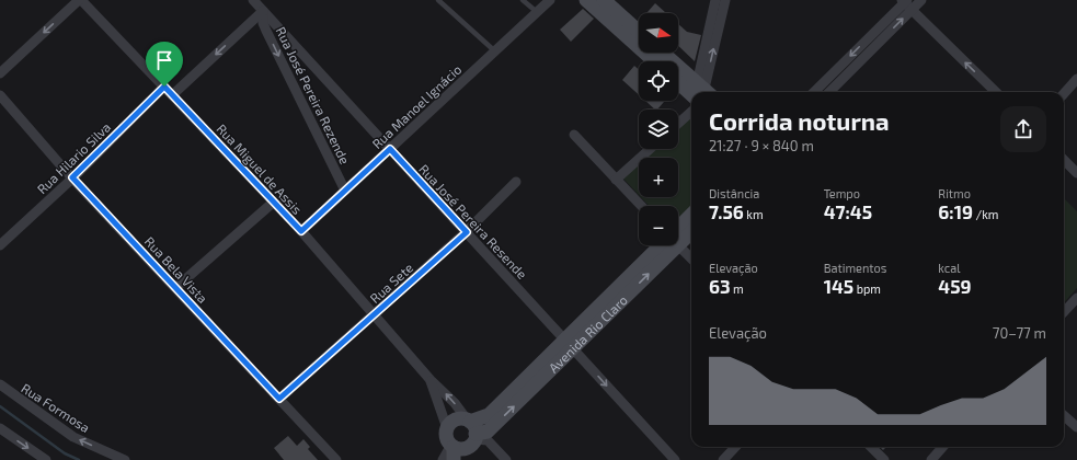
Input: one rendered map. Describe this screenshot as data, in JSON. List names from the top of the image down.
{
  "streets": {
    "main road": ["Avenida Rio Claro"],
    "street": [
      "Rua José Pereira Rezende",
      "Rua Manoel Ignácio",
      "Rua Hilario Silva",
      "Rua Miguel de Assis",
      "Rua José Pereira Resende",
      "Rua Bela Vista",
      "Rua Sete",
      "Rua Formosa"
    ]
  },
  "crossings": [
    ["Rua José Pereira Rezende", "Rua Manoel Ignácio"],
    ["Rua José Pereira Rezende", "Rua José Pereira Resende"],
    ["Rua Manoel Ignácio", "Rua Miguel de Assis"],
    ["Rua Manoel Ignácio", "Rua José Pereira Resende"],
    ["Rua Hilario Silva", "Rua Miguel de Assis"],
    ["Rua Hilario Silva", "Rua Bela Vista"],
    ["Rua Miguel de Assis", "Rua Sete"],
    ["Rua Miguel de Assis", "Avenida Rio Claro"],
    ["Rua José Pereira Resende", "Rua Sete"],
    ["Rua José Pereira Resende", "Avenida Rio Claro"],
    ["Rua Bela Vista", "Rua Sete"]
  ],
  "one_way": ["Rua José Pereira Rezende"],
  "north": "right",
  "page": {
    "map_buttons": ["+", "−"],
    "heading": ["Corrida noturna", "21:27 · 9 × 840 m"],
    "stats": [
      ["Distância", "7.56 km"],
      ["Tempo", "47:45"],
      ["Ritmo", "6:19 /km"],
      ["Elevação", "63 m"],
      ["Batimentos", "145 bpm"],
      ["kcal", "459"]
    ],
    "chart": ["Elevação", "70–77 m"]
  }
}
